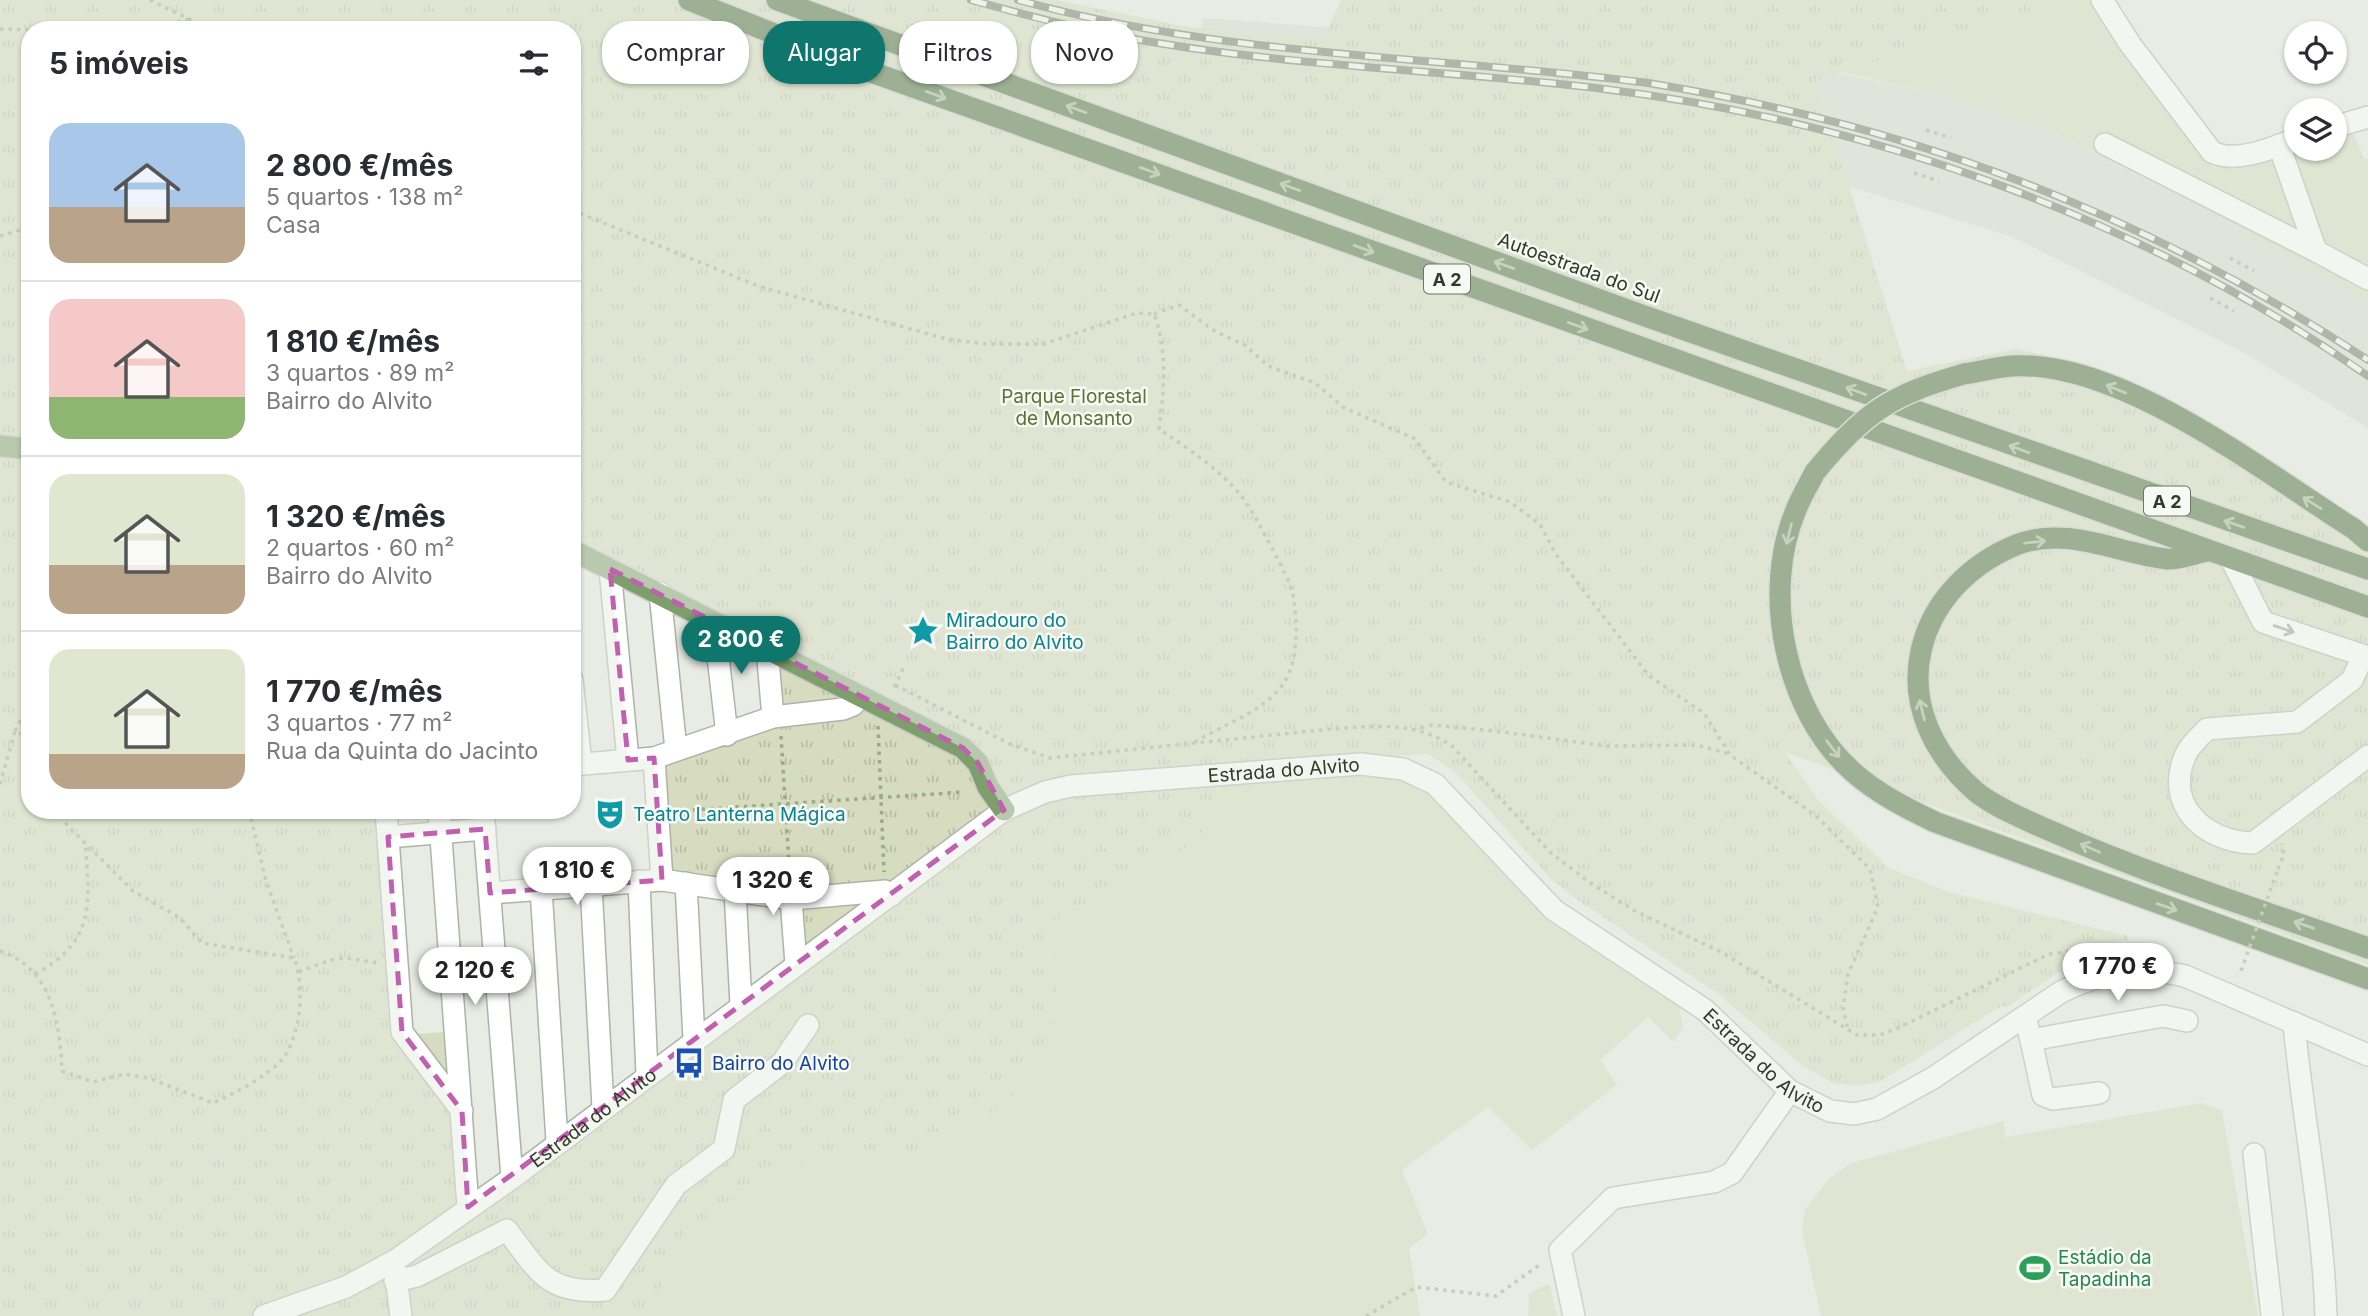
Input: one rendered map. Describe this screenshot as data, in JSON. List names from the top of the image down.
{
  "streets": {
    "highway": ["Autoestrada do Sul", "A 2"],
    "street": ["Estrada do Alvito"]
  },
  "parks": ["Parque Florestal de Monsanto"],
  "places": {
    "place": ["Miradouro do Bairro do Alvito"],
    "theatre": ["Teatro Lanterna Mágica"],
    "bus stop": ["Bairro do Alvito"],
    "sports": ["Estádio da Tapadinha"]
  },
  "page": {
    "chip": [
      "Comprar",
      "Alugar",
      "Filtros",
      "Novo"
    ],
    "heading": "5 imóveis",
    "list": [
      {
        "name": "2 800 €/mês",
        "note": "5 quartos · 138 m² · Casa"
      },
      {
        "name": "1 810 €/mês",
        "note": "3 quartos · 89 m² · Bairro do Alvito"
      },
      {
        "name": "1 320 €/mês",
        "note": "2 quartos · 60 m² · Bairro do Alvito"
      },
      {
        "name": "1 770 €/mês",
        "note": "3 quartos · 77 m² · Rua da Quinta do Jacinto"
      }
    ],
    "price": [
      "2 800 €",
      "1 810 €",
      "1 320 €",
      "1 770 €",
      "2 120 €"
    ]
  }
}
